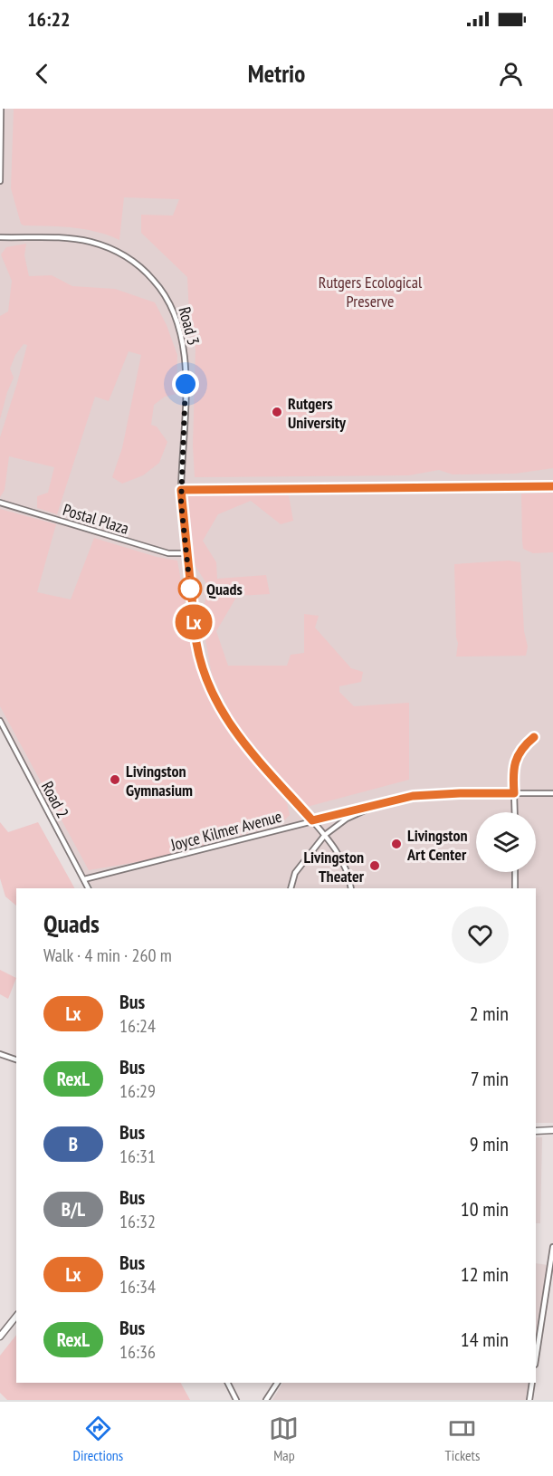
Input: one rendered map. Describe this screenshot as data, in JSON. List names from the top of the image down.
{
  "streets": {
    "street": [
      "Road 3",
      "Postal Plaza",
      "Road 2",
      "Joyce Kilmer Avenue"
    ]
  },
  "crossings": [
    ["Road 3", "Postal Plaza"],
    ["Road 3", "Joyce Kilmer Avenue"],
    ["Road 2", "Joyce Kilmer Avenue"]
  ],
  "parks": ["Rutgers Ecological Preserve"],
  "places": [
    "Rutgers University",
    "Quads",
    "Livingston Gymnasium",
    "Livingston Art Center",
    "Livingston Theater"
  ],
  "lines": ["bus line Lx"],
  "page": {
    "status": "16:22",
    "header": "Metrio",
    "on_map": "Lx",
    "heading": ["Quads", "Walk · 4 min · 260 m"],
    "list": [
      {
        "mark": "Lx",
        "name": "Bus",
        "note": "16:24",
        "value": "2 min"
      },
      {
        "mark": "RexL",
        "name": "Bus",
        "note": "16:29",
        "value": "7 min"
      },
      {
        "mark": "B",
        "name": "Bus",
        "note": "16:31",
        "value": "9 min"
      },
      {
        "mark": "B/L",
        "name": "Bus",
        "note": "16:32",
        "value": "10 min"
      },
      {
        "mark": "Lx",
        "name": "Bus",
        "note": "16:34",
        "value": "12 min"
      },
      {
        "mark": "RexL",
        "name": "Bus",
        "note": "16:36",
        "value": "14 min"
      }
    ],
    "tabs": ["Directions", "Map", "Tickets"]
  }
}
